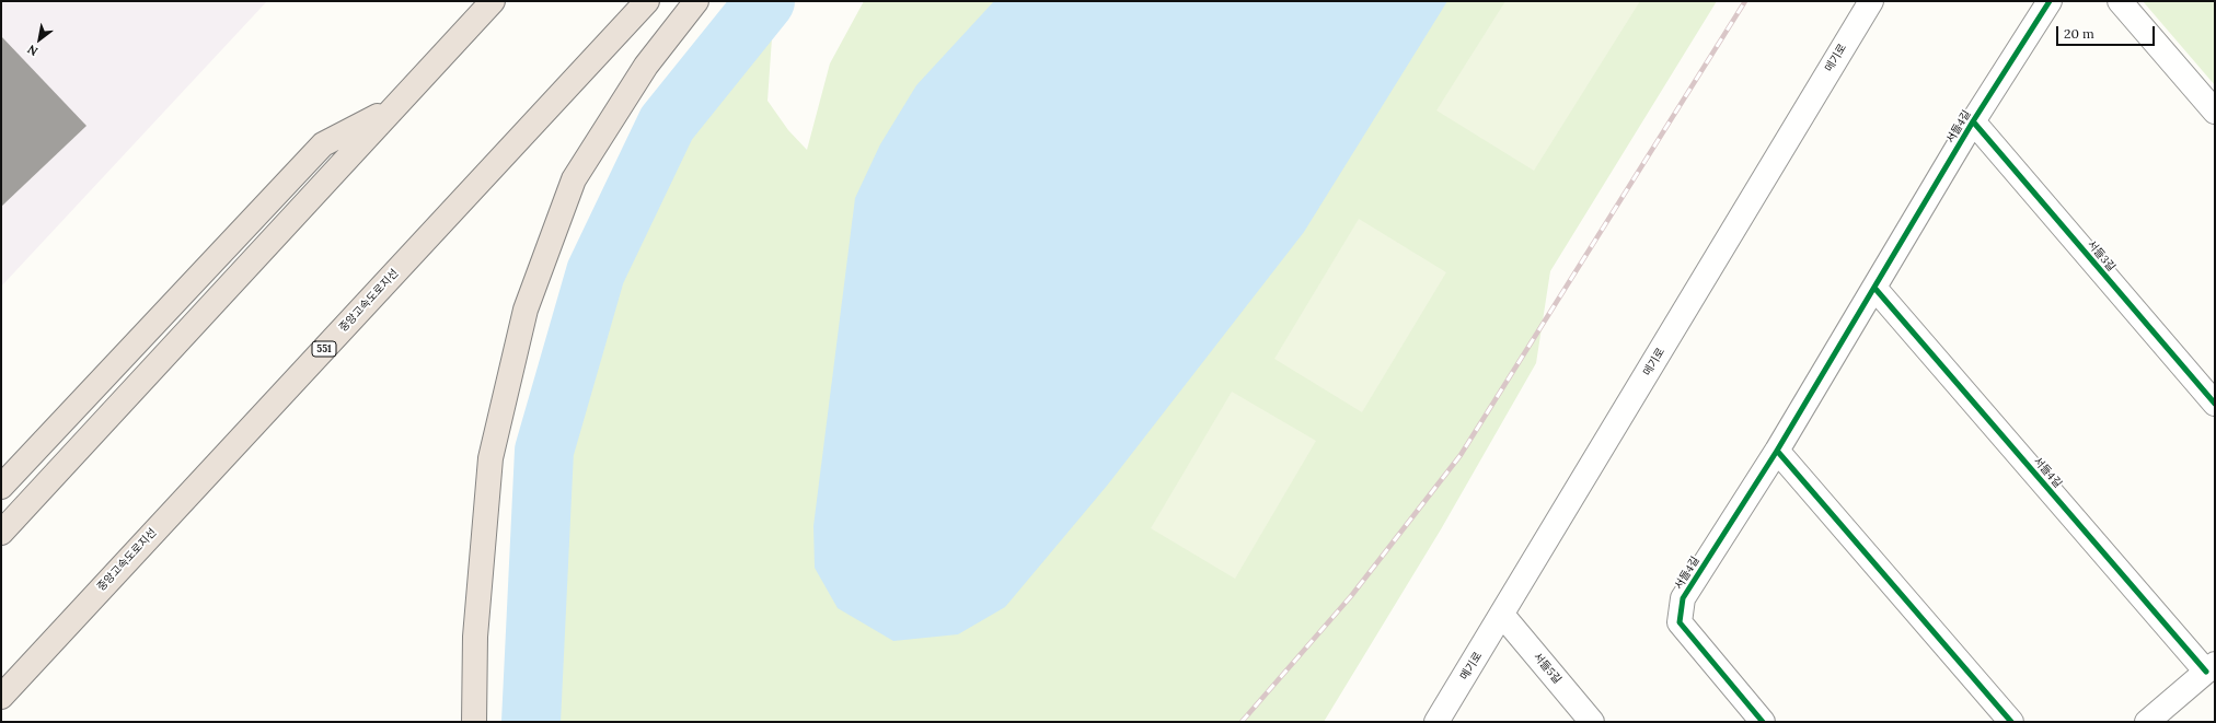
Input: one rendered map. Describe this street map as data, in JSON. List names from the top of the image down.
{
  "streets": {
    "highway": ["중앙고속도로지선", "551"],
    "street": [
      "메기로",
      "서들4길",
      "서들3길",
      "서들5길"
    ]
  },
  "crossings": [
    ["메기로", "서들5길"],
    ["서들4길", "서들3길"]
  ],
  "scale_bar": "20 m",
  "north": "bottom left"
}
